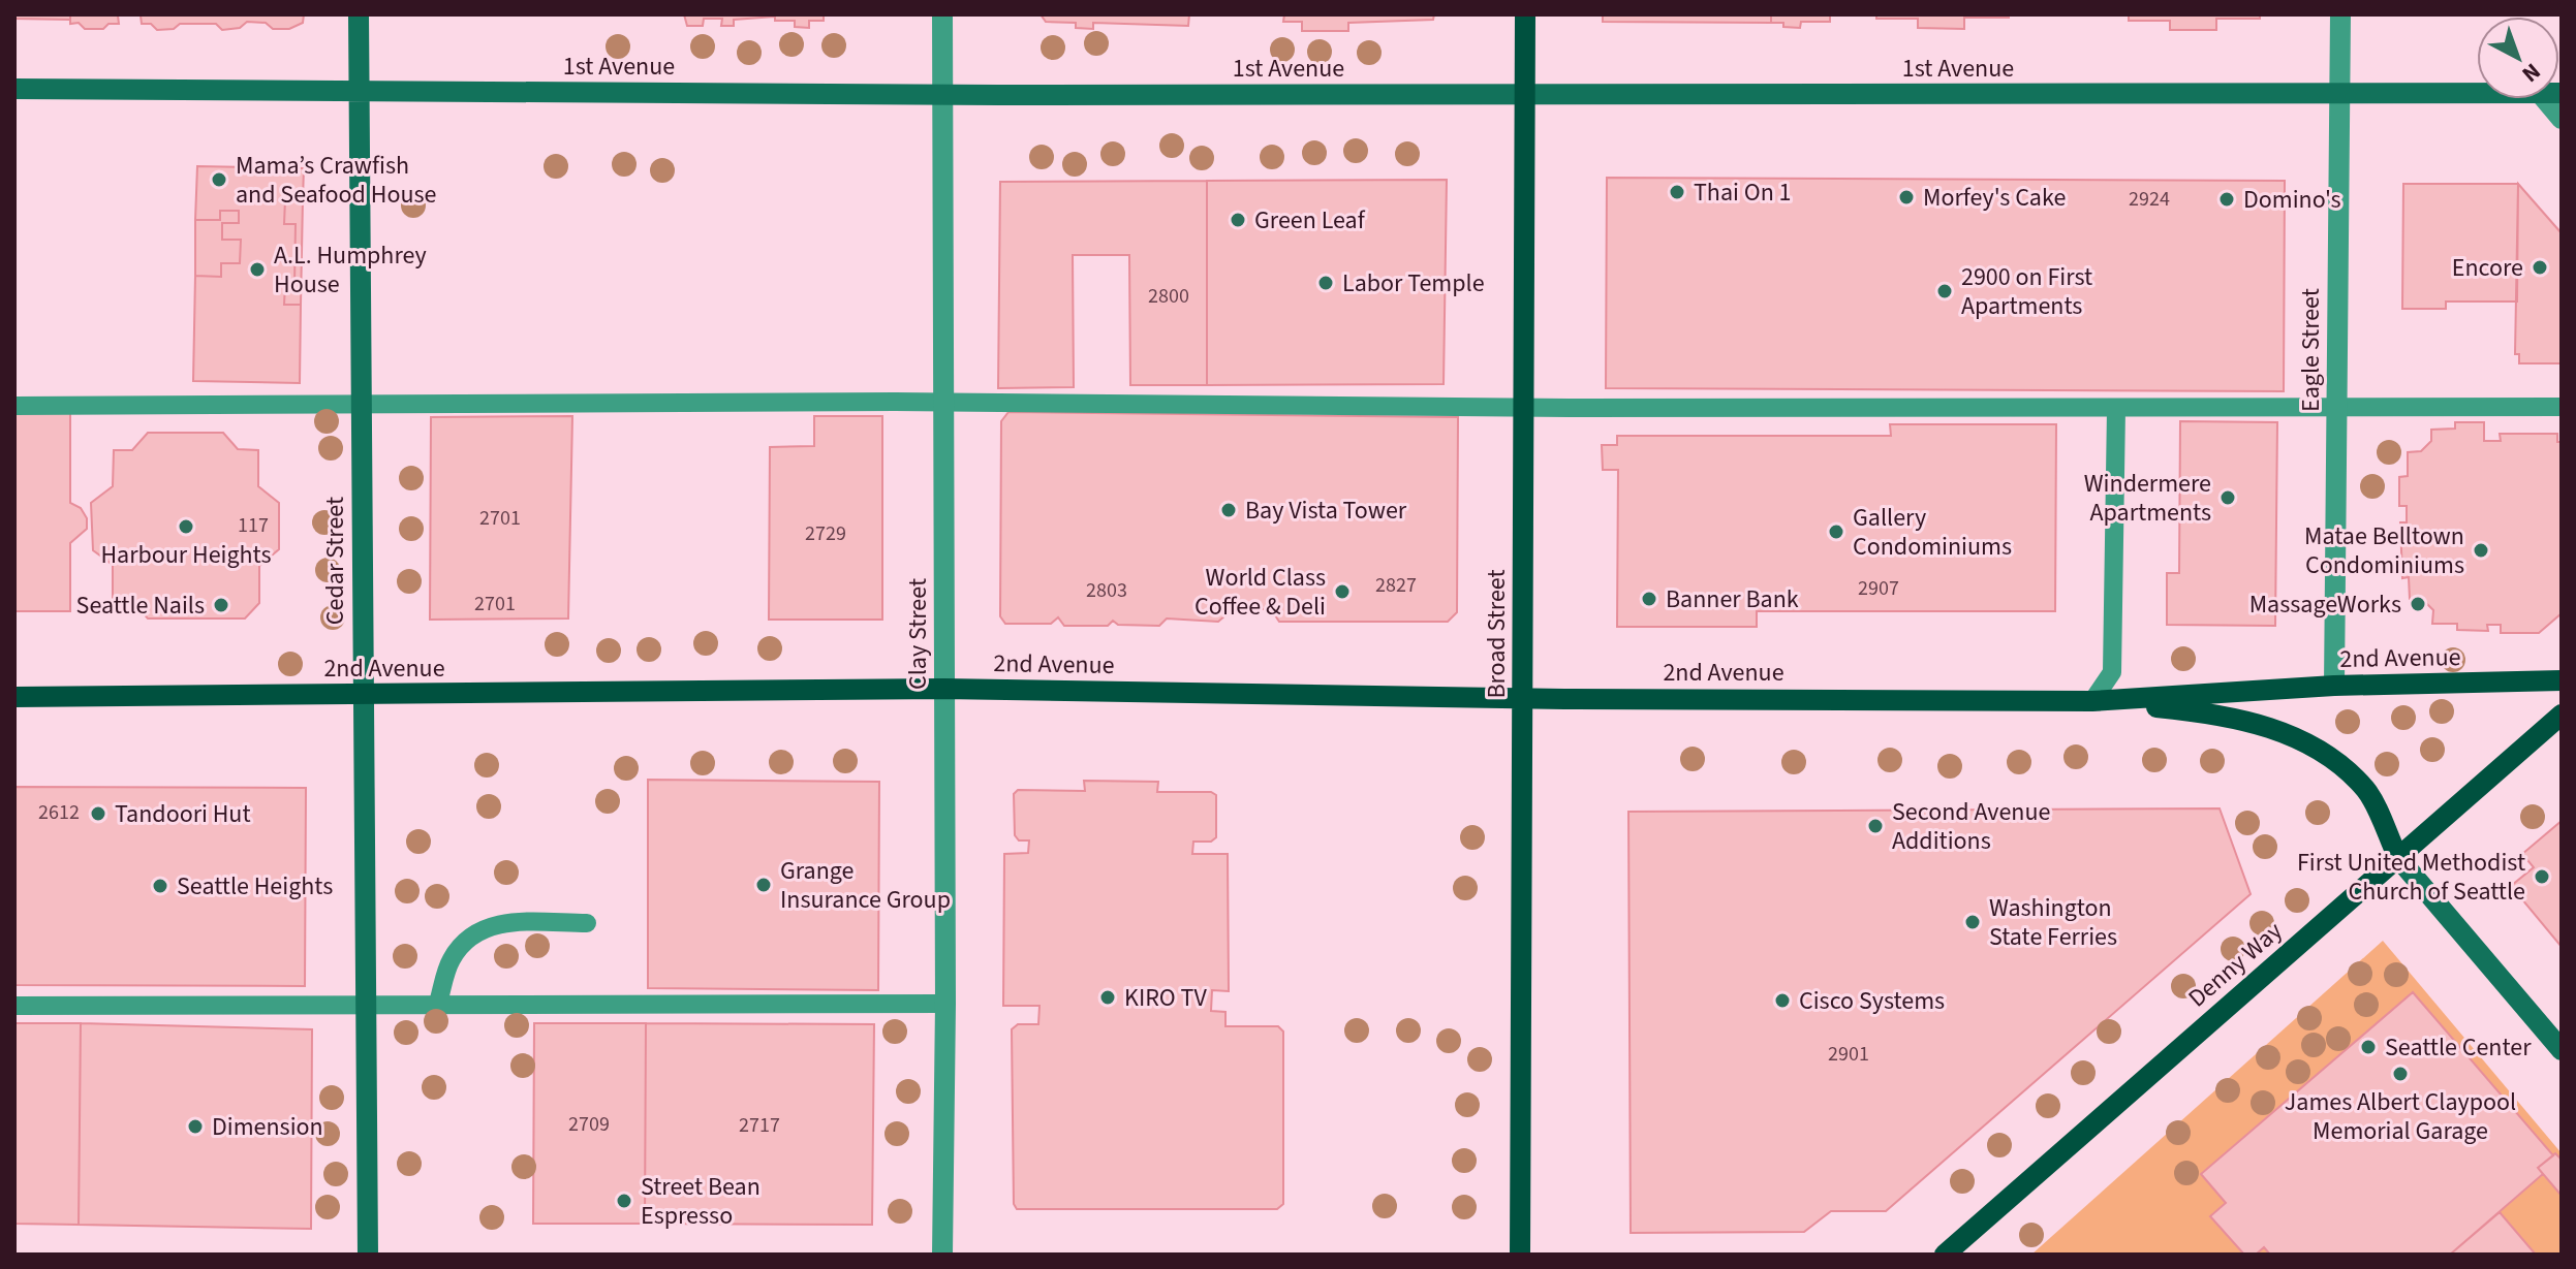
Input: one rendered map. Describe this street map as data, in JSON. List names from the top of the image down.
{
  "streets": {
    "main road": [
      "1st Avenue",
      "Cedar Street",
      "Broad Street",
      "2nd Avenue",
      "Denny Way"
    ],
    "street": ["Eagle Street", "Clay Street"]
  },
  "crossings": [
    ["1st Avenue", "Eagle Street"],
    ["1st Avenue", "Cedar Street"],
    ["1st Avenue", "Clay Street"],
    ["1st Avenue", "Broad Street"],
    ["Eagle Street", "2nd Avenue"],
    ["Cedar Street", "2nd Avenue"],
    ["Clay Street", "2nd Avenue"],
    ["Broad Street", "2nd Avenue"],
    ["2nd Avenue", "Denny Way"]
  ],
  "places": [
    "Mama’s Crawfish and Seafood House",
    "Thai On 1",
    "Morfey's Cake",
    "Domino's",
    "Green Leaf",
    "Encore",
    "A.L. Humphrey House",
    "Labor Temple",
    "2900 on First Apartments",
    "Windermere Apartments",
    "Bay Vista Tower",
    "Harbour Heights",
    "Gallery Condominiums",
    "Matae Belltown Condominiums",
    "World Class Coffee & Deli",
    "Banner Bank",
    "MassageWorks",
    "Seattle Nails",
    "Tandoori Hut",
    "Second Avenue Additions",
    "First United Methodist Church of Seattle",
    "Grange Insurance Group",
    "Seattle Heights",
    "Washington State Ferries",
    "KIRO TV",
    "Cisco Systems",
    "Seattle Center",
    "James Albert Claypool Memorial Garage",
    "Dimension",
    "Street Bean Espresso"
  ],
  "house_numbers": [
    "2924",
    "2800",
    "2701",
    "117",
    "2729",
    "2827",
    "2907",
    "2803",
    "2701",
    "2612",
    "2901",
    "2709",
    "2717"
  ],
  "north": "bottom right"
}
